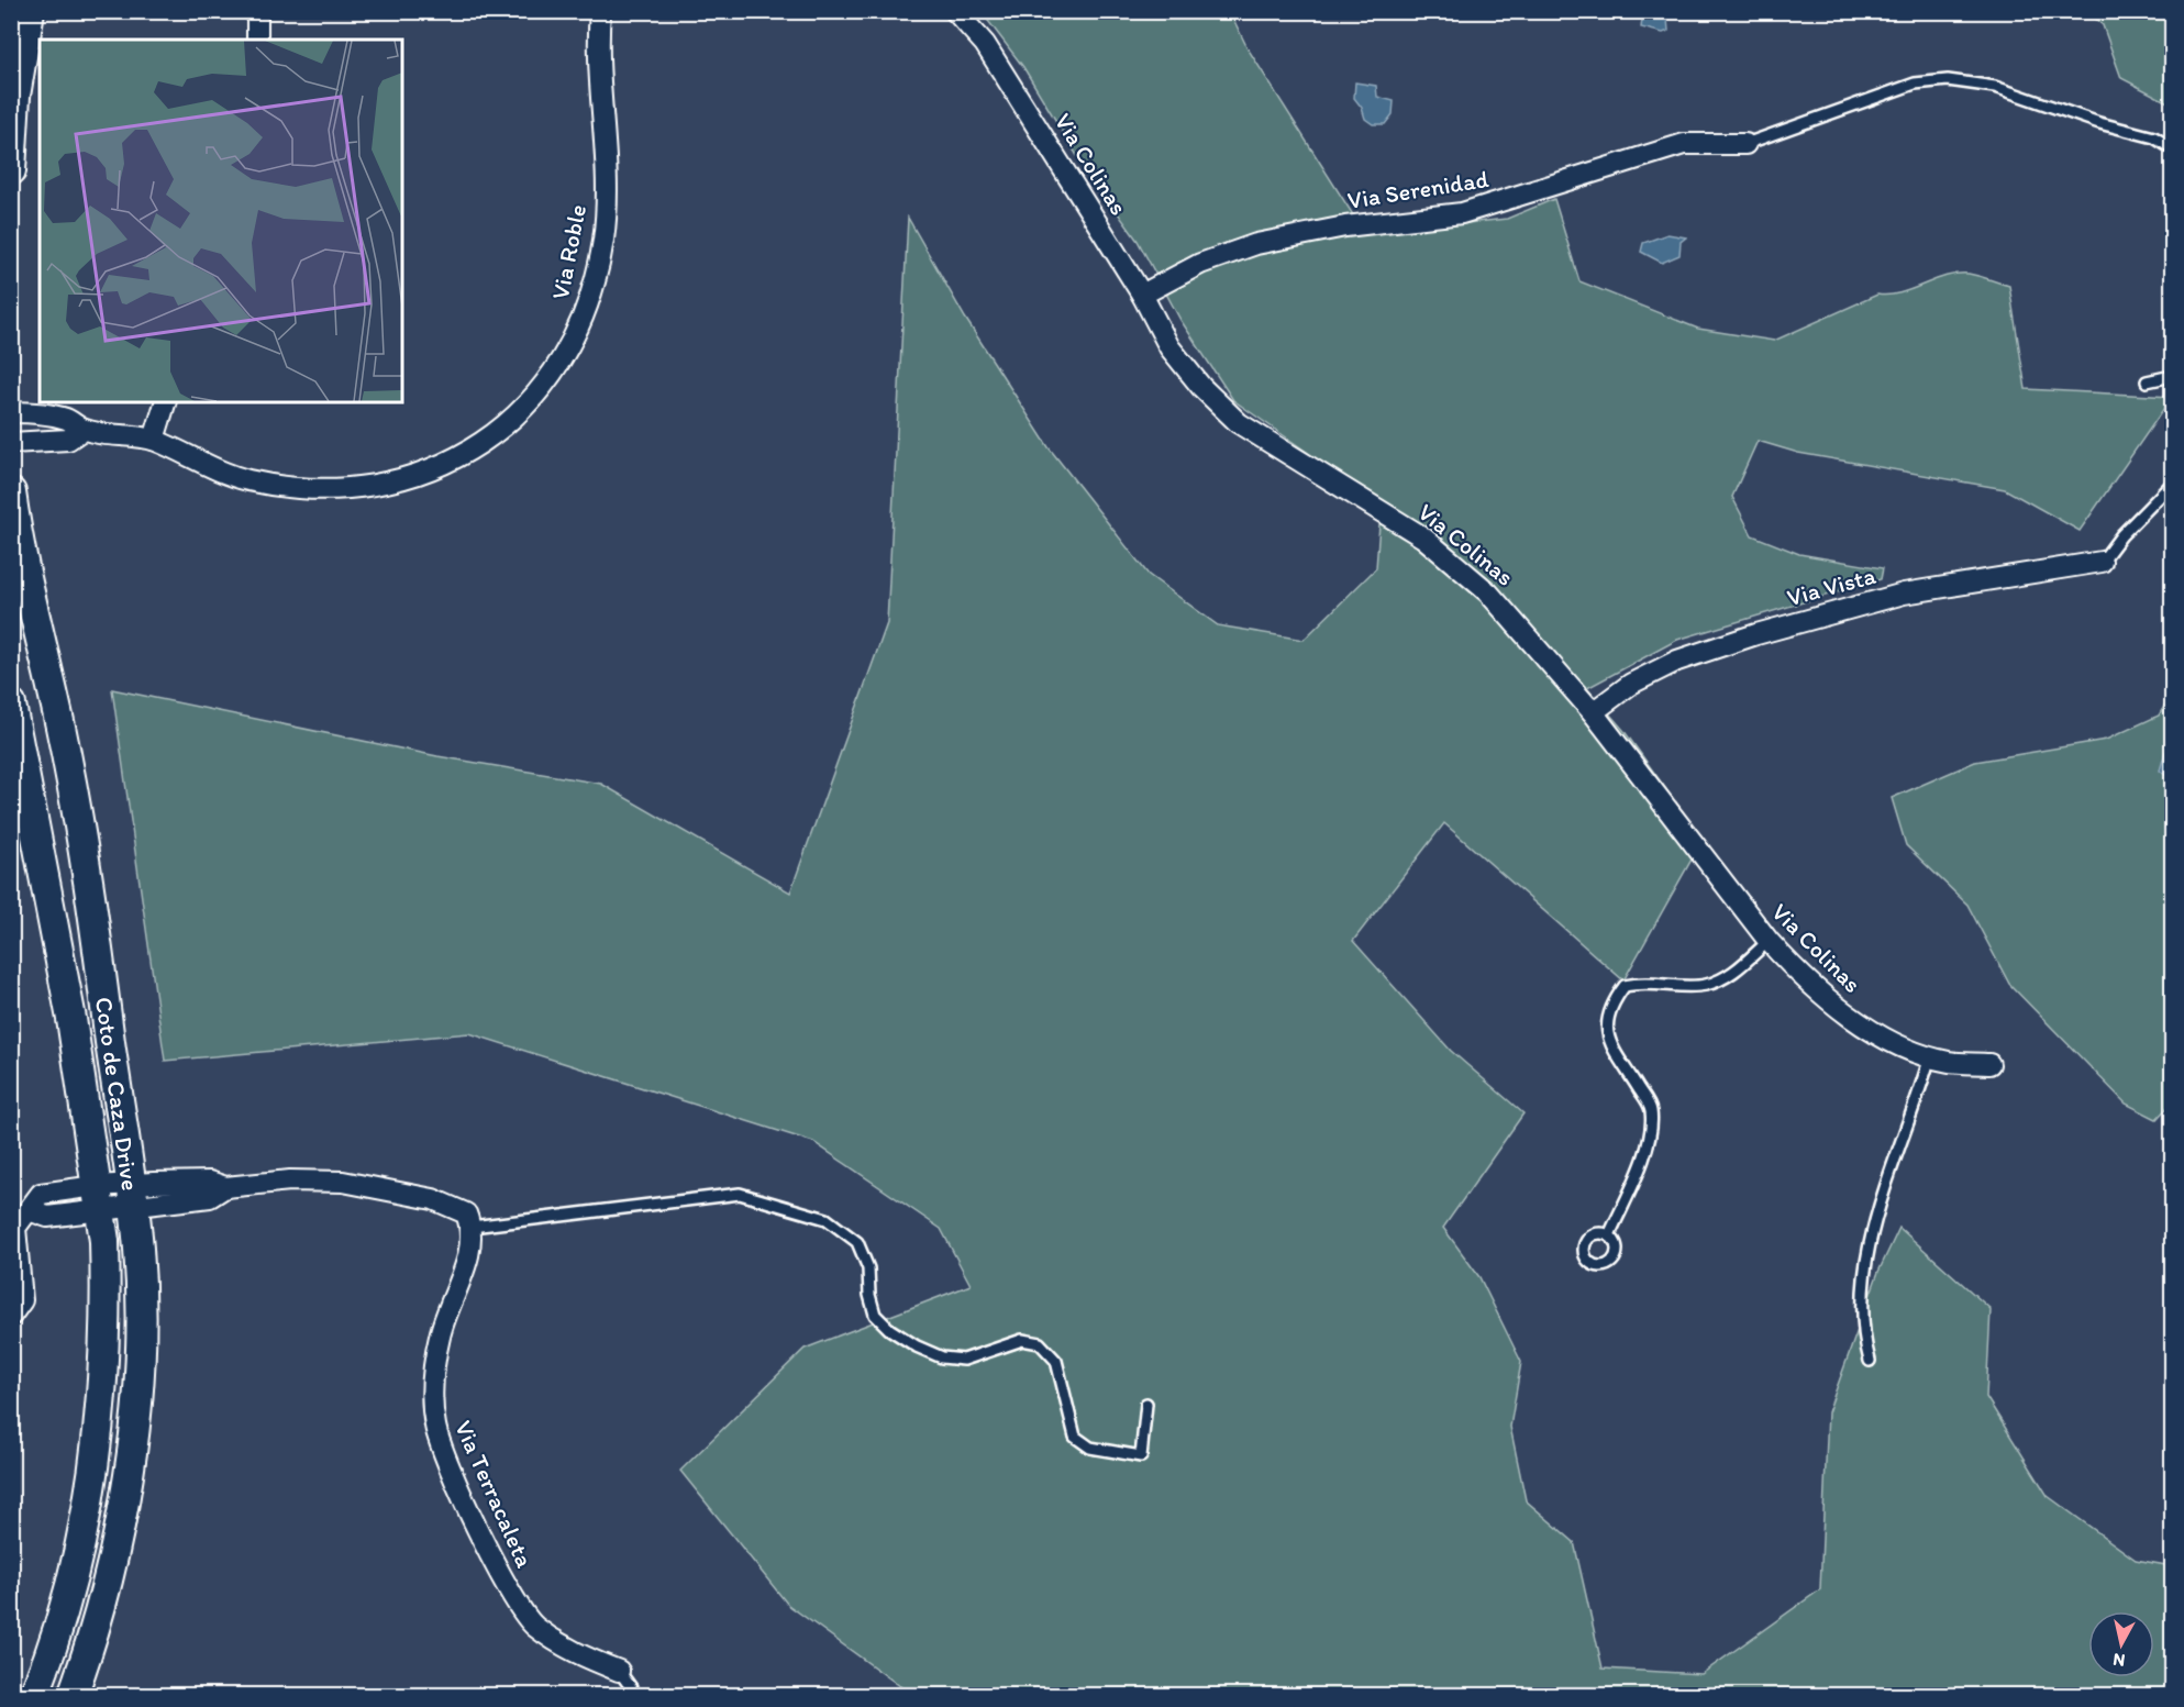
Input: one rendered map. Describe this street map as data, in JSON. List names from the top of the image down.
{
  "streets": {
    "main road": ["Coto de Caza Drive"],
    "street": [
      "Via Colinas",
      "Via Serenidad",
      "Via Roble",
      "Via Vista",
      "Via Terracaleta"
    ]
  },
  "crossings": [
    ["Via Colinas", "Via Serenidad"],
    ["Via Colinas", "Via Vista"]
  ],
  "north": "bottom"
}
